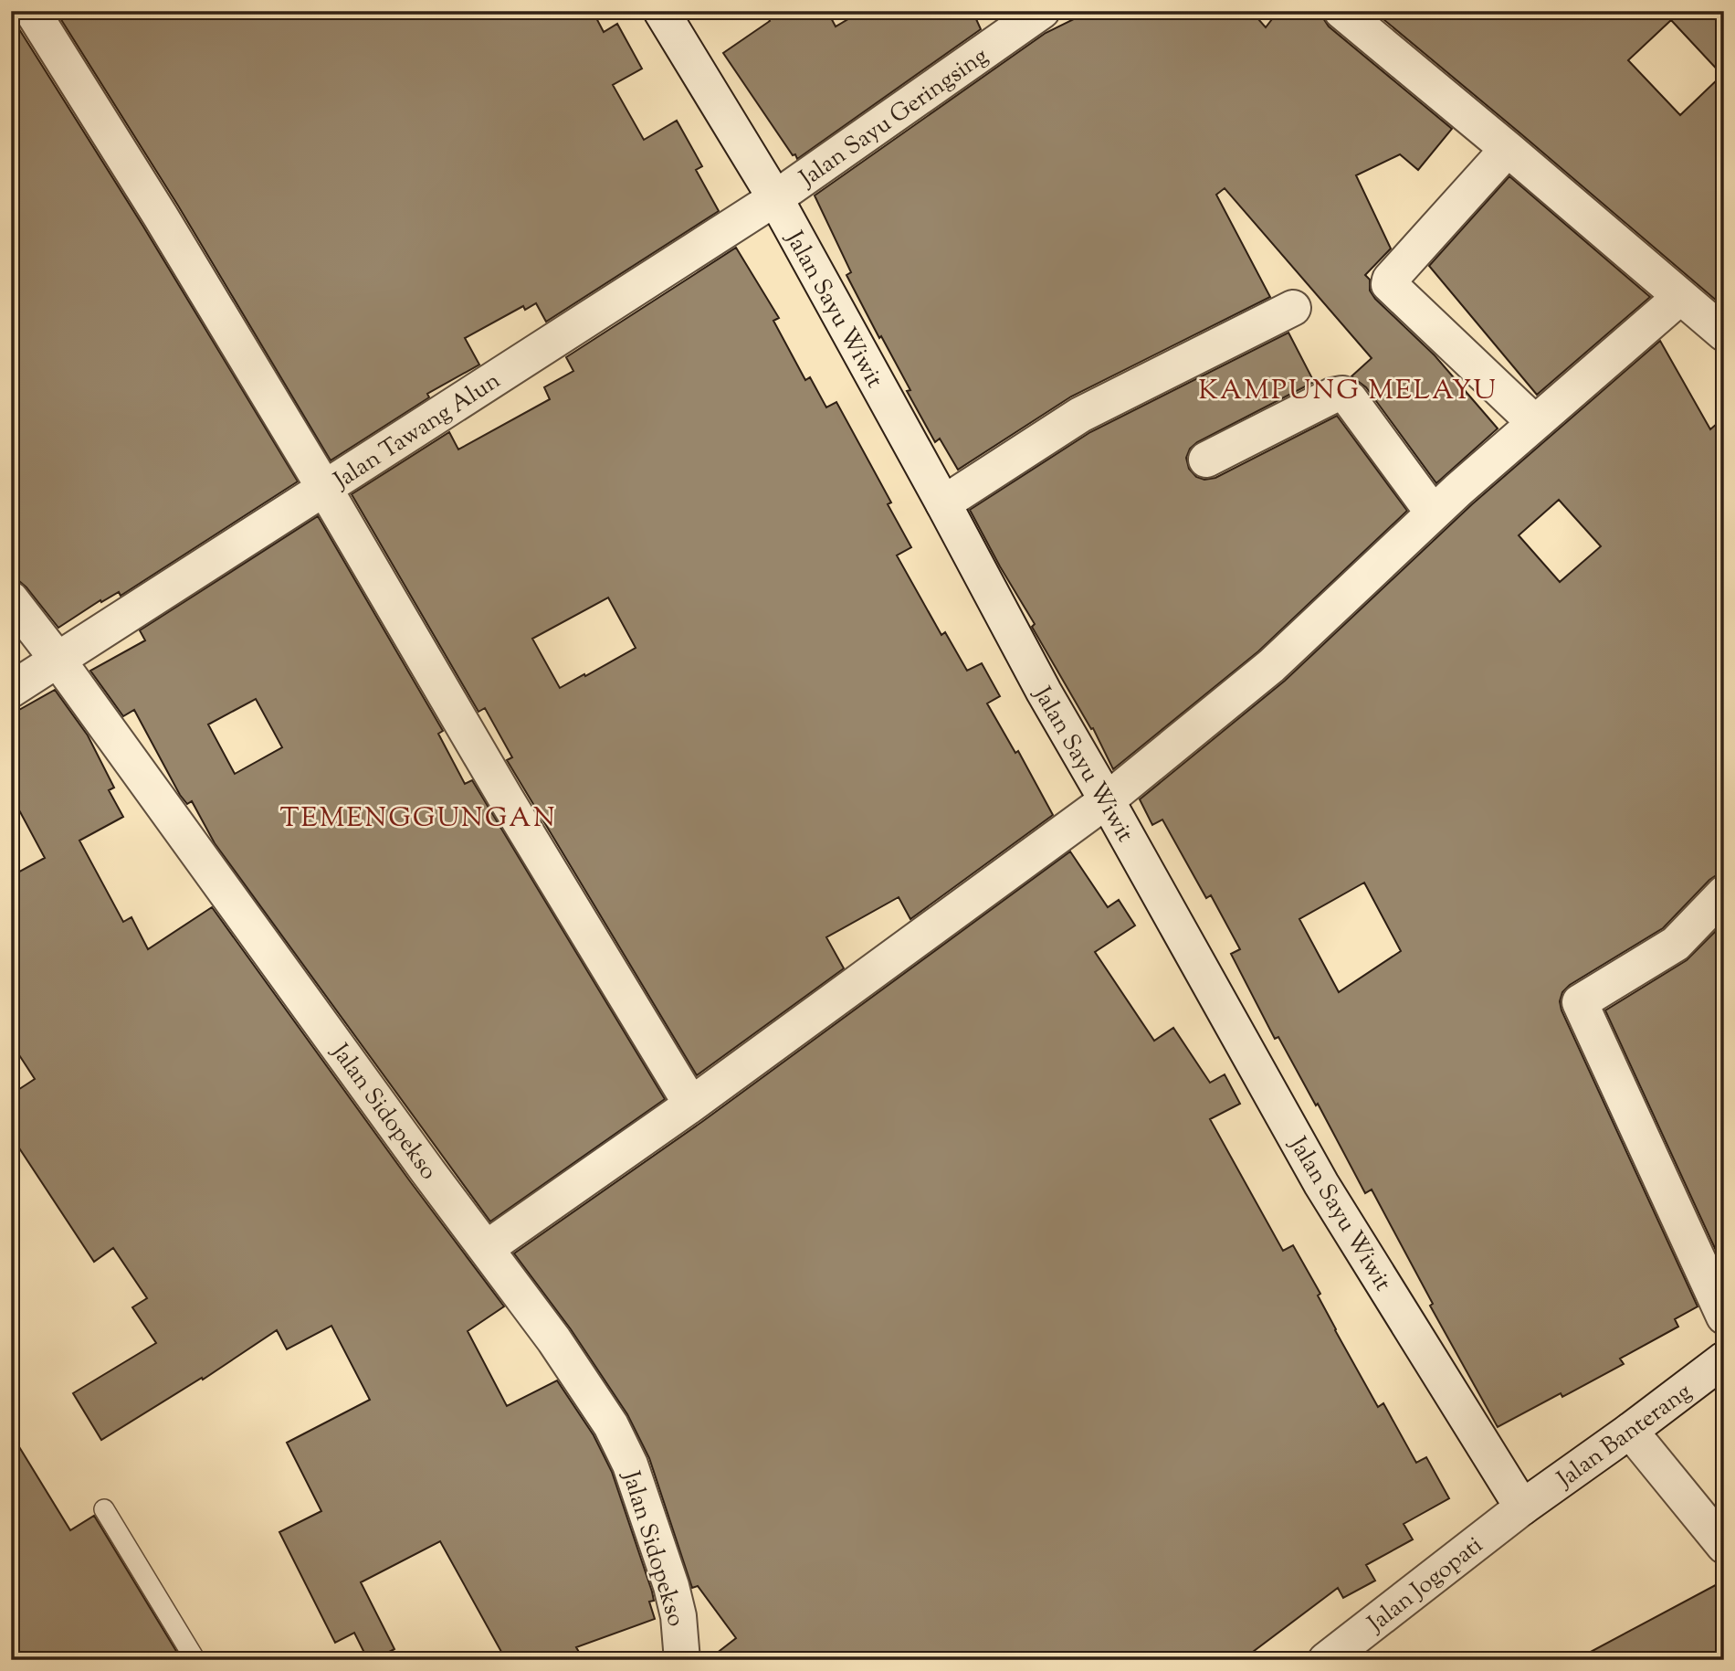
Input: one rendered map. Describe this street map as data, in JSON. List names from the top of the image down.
{
  "streets": {
    "street": [
      "Jalan Sayu Geringsing",
      "Jalan Sayu Wiwit",
      "Jalan Tawang Alun",
      "Jalan Sidopekso",
      "Jalan Banterang",
      "Jalan Jogopati"
    ]
  },
  "crossings": [
    ["Jalan Sayu Geringsing", "Jalan Sayu Wiwit"],
    ["Jalan Sayu Geringsing", "Jalan Tawang Alun"],
    ["Jalan Sayu Wiwit", "Jalan Tawang Alun"],
    ["Jalan Sayu Wiwit", "Jalan Banterang"],
    ["Jalan Sayu Wiwit", "Jalan Jogopati"],
    ["Jalan Tawang Alun", "Jalan Sidopekso"],
    ["Jalan Banterang", "Jalan Jogopati"]
  ],
  "districts": ["KAMPUNG MELAYU", "TEMENGGUNGAN"]
}
